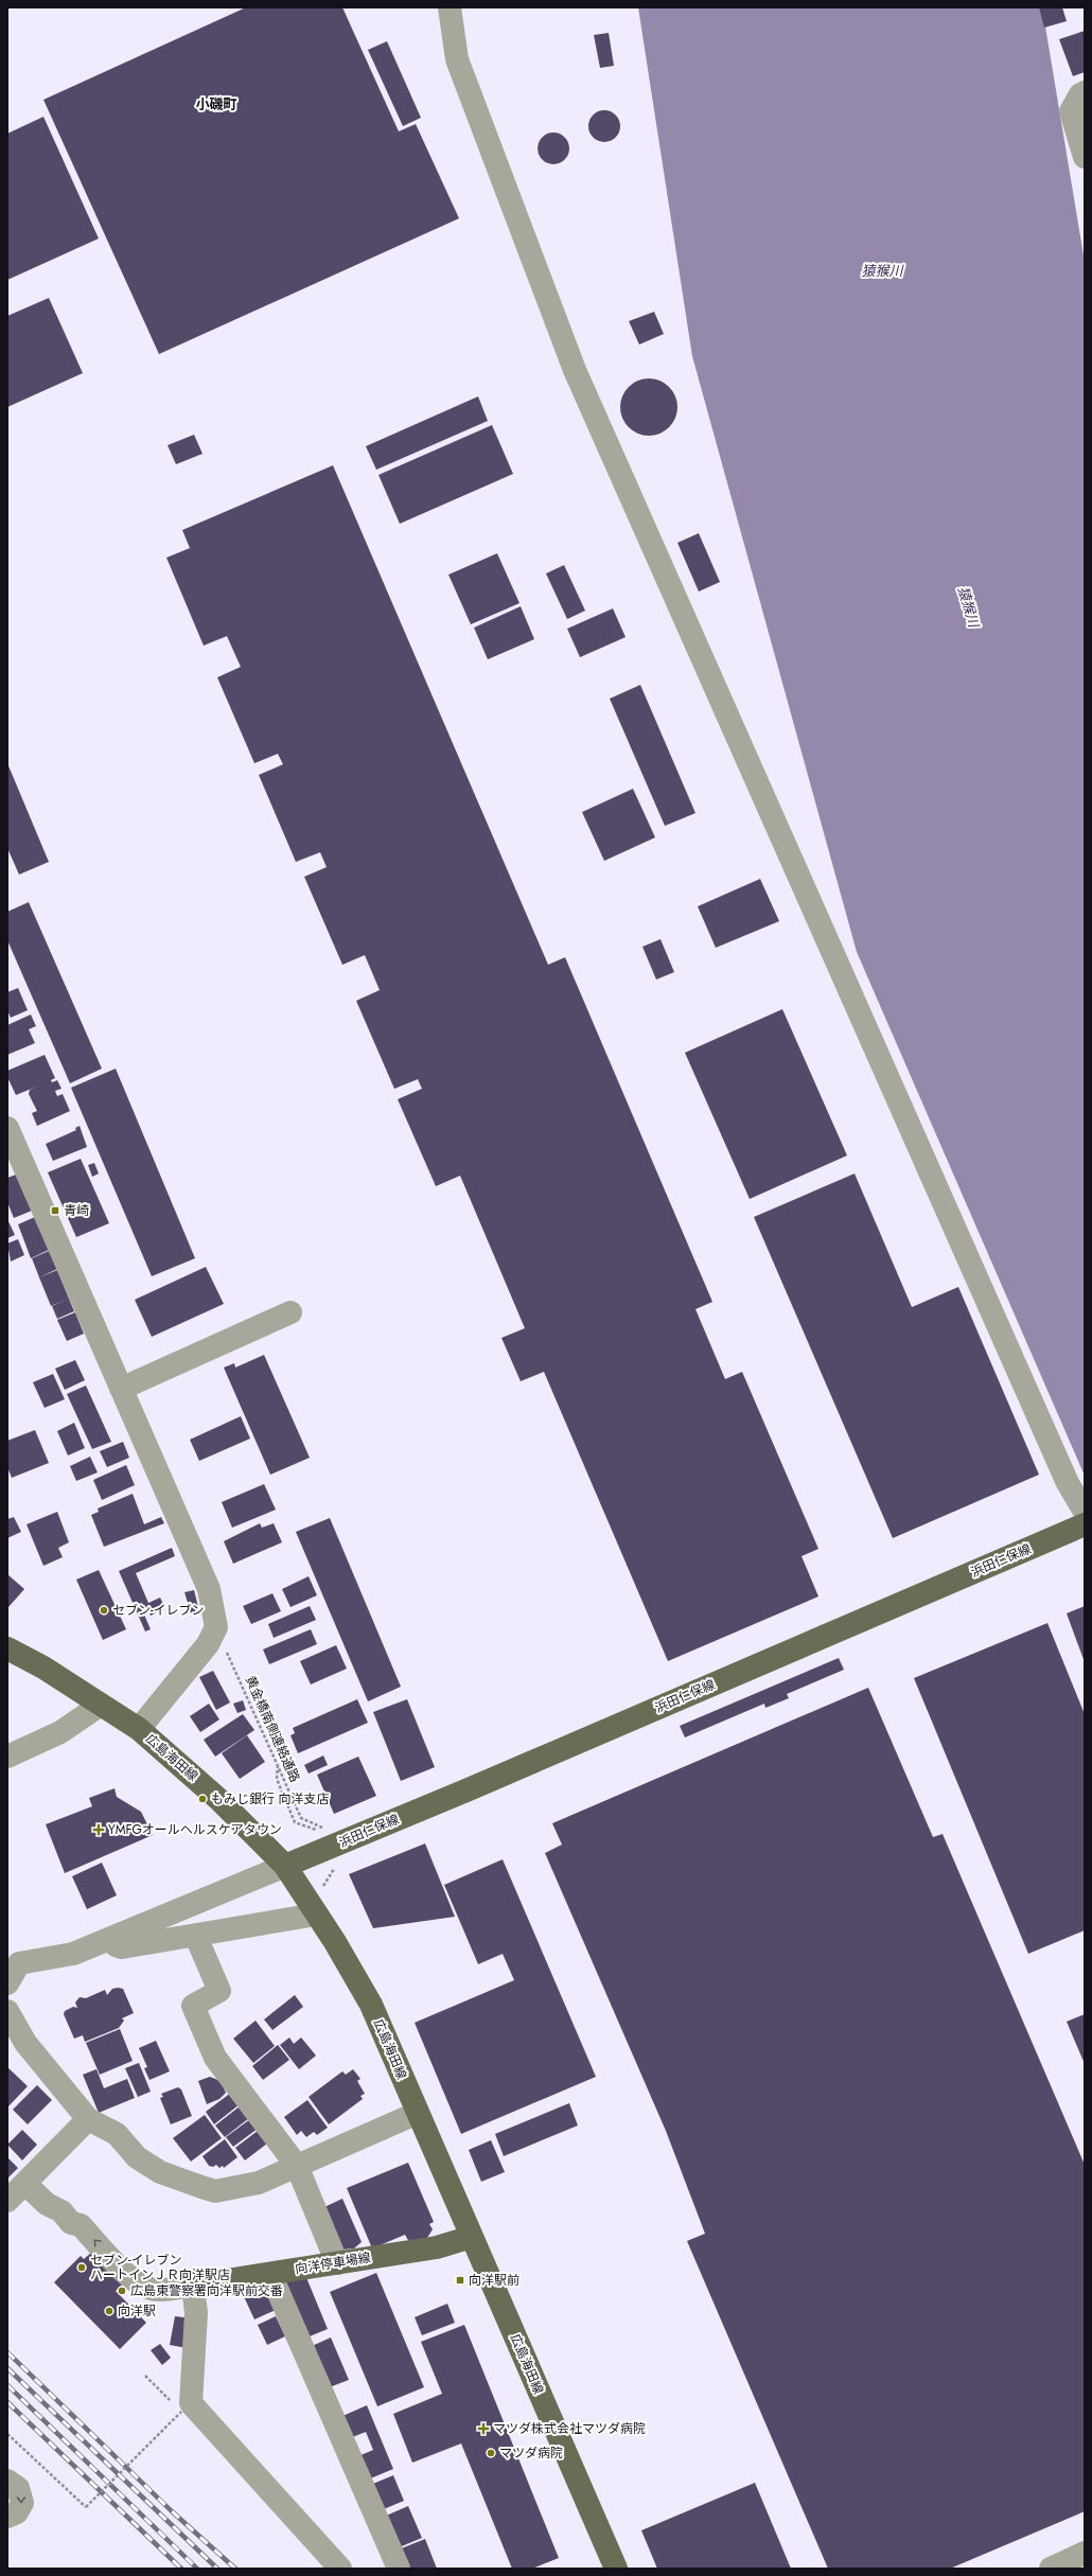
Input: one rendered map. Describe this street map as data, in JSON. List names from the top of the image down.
{
  "streets": {
    "main road": ["浜田仁保線", "広島海田線", "向洋停車場線"],
    "path": ["黄金橋南側連絡通路"]
  },
  "crossings": [
    ["浜田仁保線", "広島海田線"],
    ["広島海田線", "向洋停車場線"]
  ],
  "districts": ["小磯町"],
  "water": ["猿猴川"],
  "places": {
    "transit": ["青崎", "向洋駅前"],
    "other": [
      "セブン-イレブン",
      "もみじ銀行 向洋支店",
      "セブン-イレブン ハートインＪＲ向洋駅店",
      "広島東警察署向洋駅前交番",
      "向洋駅",
      "マツダ病院"
    ],
    "health": ["YMFGオールヘルスケアタウン", "マツダ株式会社マツダ病院"]
  }
}
